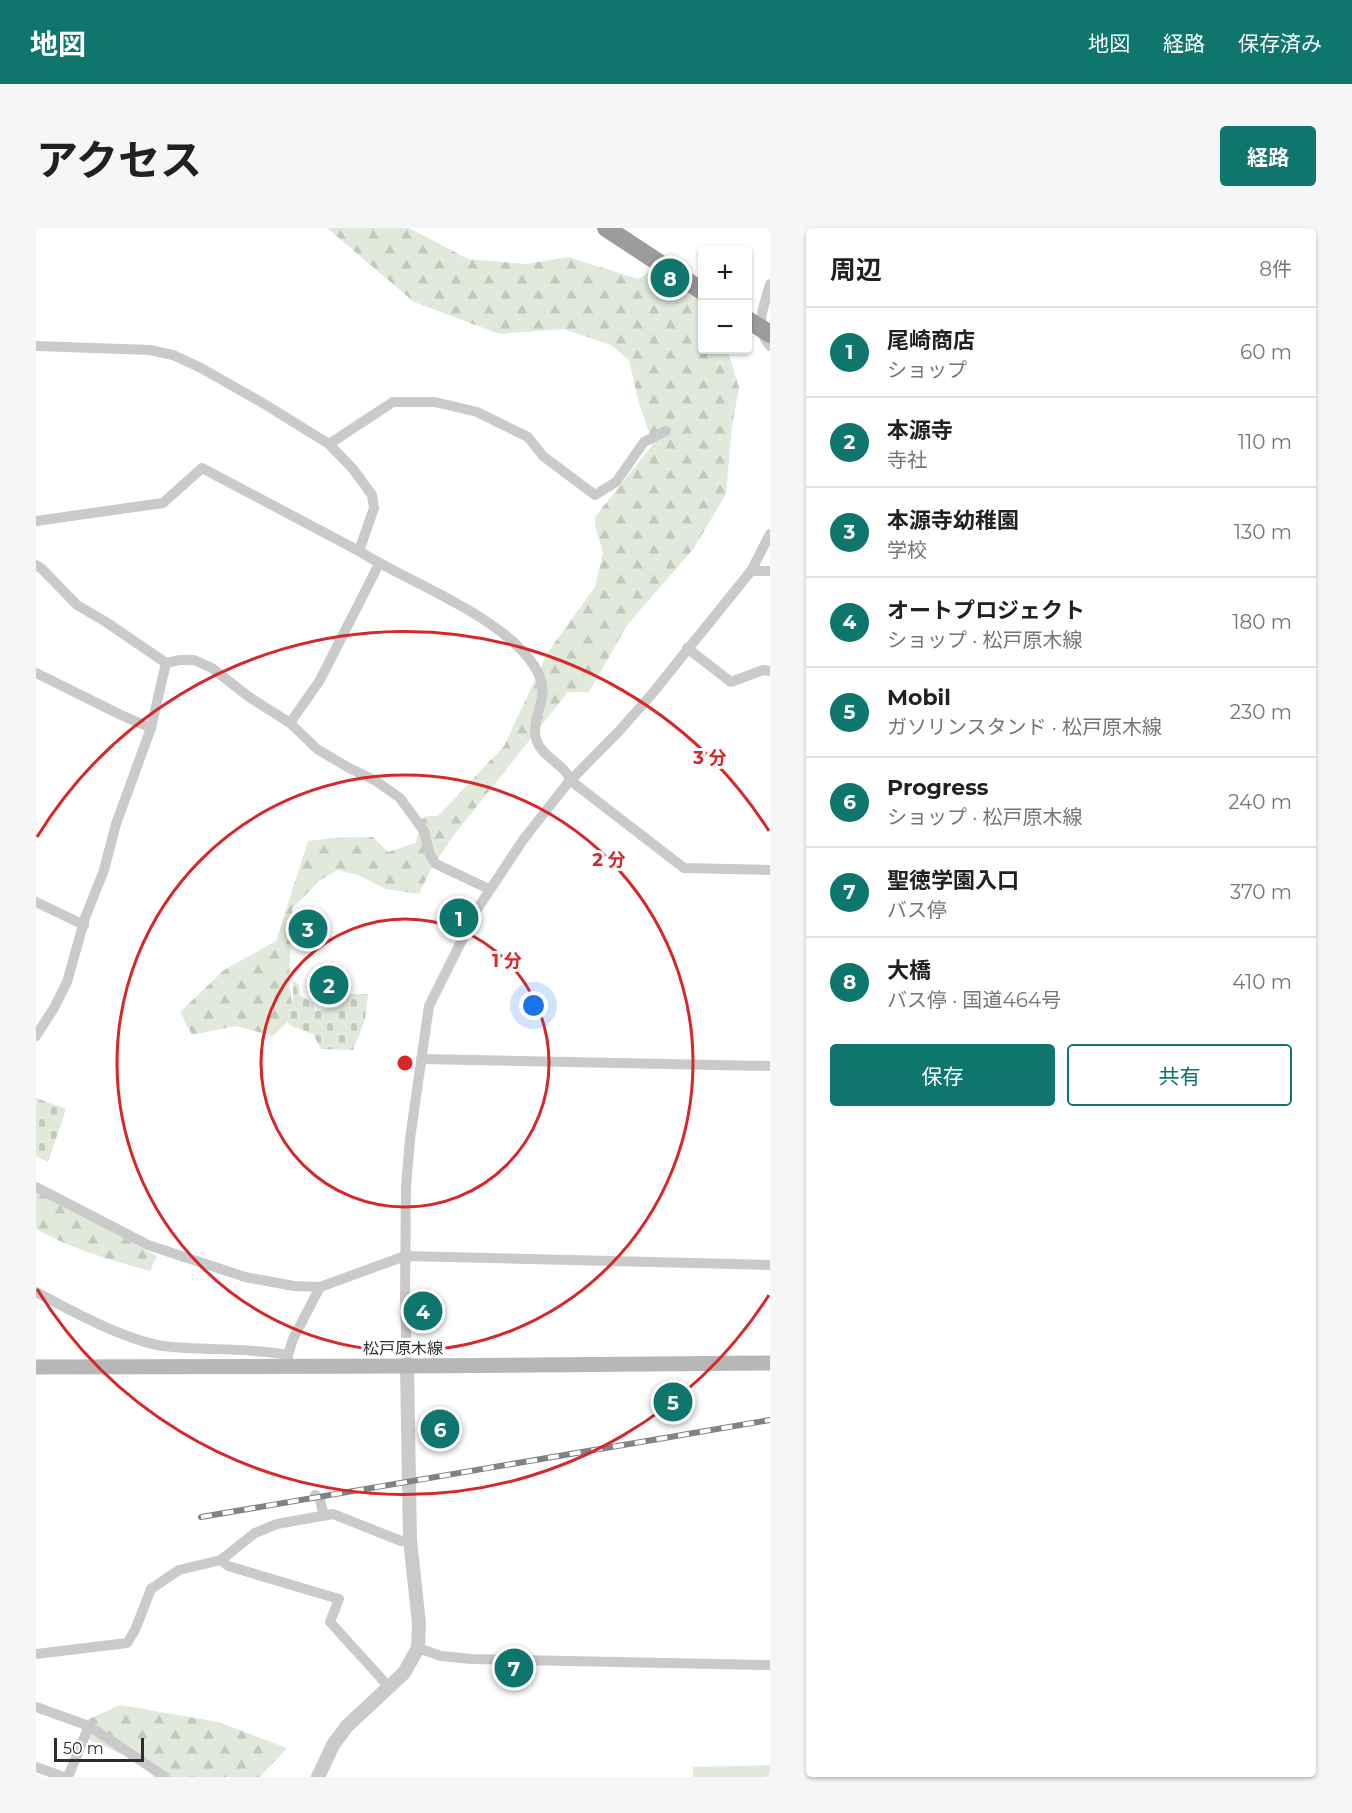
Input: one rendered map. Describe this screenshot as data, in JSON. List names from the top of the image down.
{
  "streets": {
    "main road": ["松戸原木線"]
  },
  "scale_bar": "50 m",
  "page": {
    "header": "地図",
    "nav": ["地図", "経路", "保存済み"],
    "title": "アクセス",
    "buttons": [
      "経路",
      ["保存", "共有"]
    ],
    "heading": ["周辺", "8件"],
    "map_buttons": ["+", "−"],
    "pins": [
      "8",
      "1",
      "3",
      "2",
      "4",
      "5",
      "6",
      "7"
    ],
    "list": [
      {
        "mark": "1",
        "name": "尾崎商店",
        "note": "ショップ",
        "value": "60 m"
      },
      {
        "mark": "2",
        "name": "本源寺",
        "note": "寺社",
        "value": "110 m"
      },
      {
        "mark": "3",
        "name": "本源寺幼稚園",
        "note": "学校",
        "value": "130 m"
      },
      {
        "mark": "4",
        "name": "オートプロジェクト",
        "note": "ショップ · 松戸原木線",
        "value": "180 m"
      },
      {
        "mark": "5",
        "name": "Mobil",
        "note": "ガソリンスタンド · 松戸原木線",
        "value": "230 m"
      },
      {
        "mark": "6",
        "name": "Progress",
        "note": "ショップ · 松戸原木線",
        "value": "240 m"
      },
      {
        "mark": "7",
        "name": "聖徳学園入口",
        "note": "バス停",
        "value": "370 m"
      },
      {
        "mark": "8",
        "name": "大橋",
        "note": "バス停 · 国道464号",
        "value": "410 m"
      }
    ],
    "scale": "50 m"
  },
  "rings": ["3 分", "2 分", "1 分"]
}
